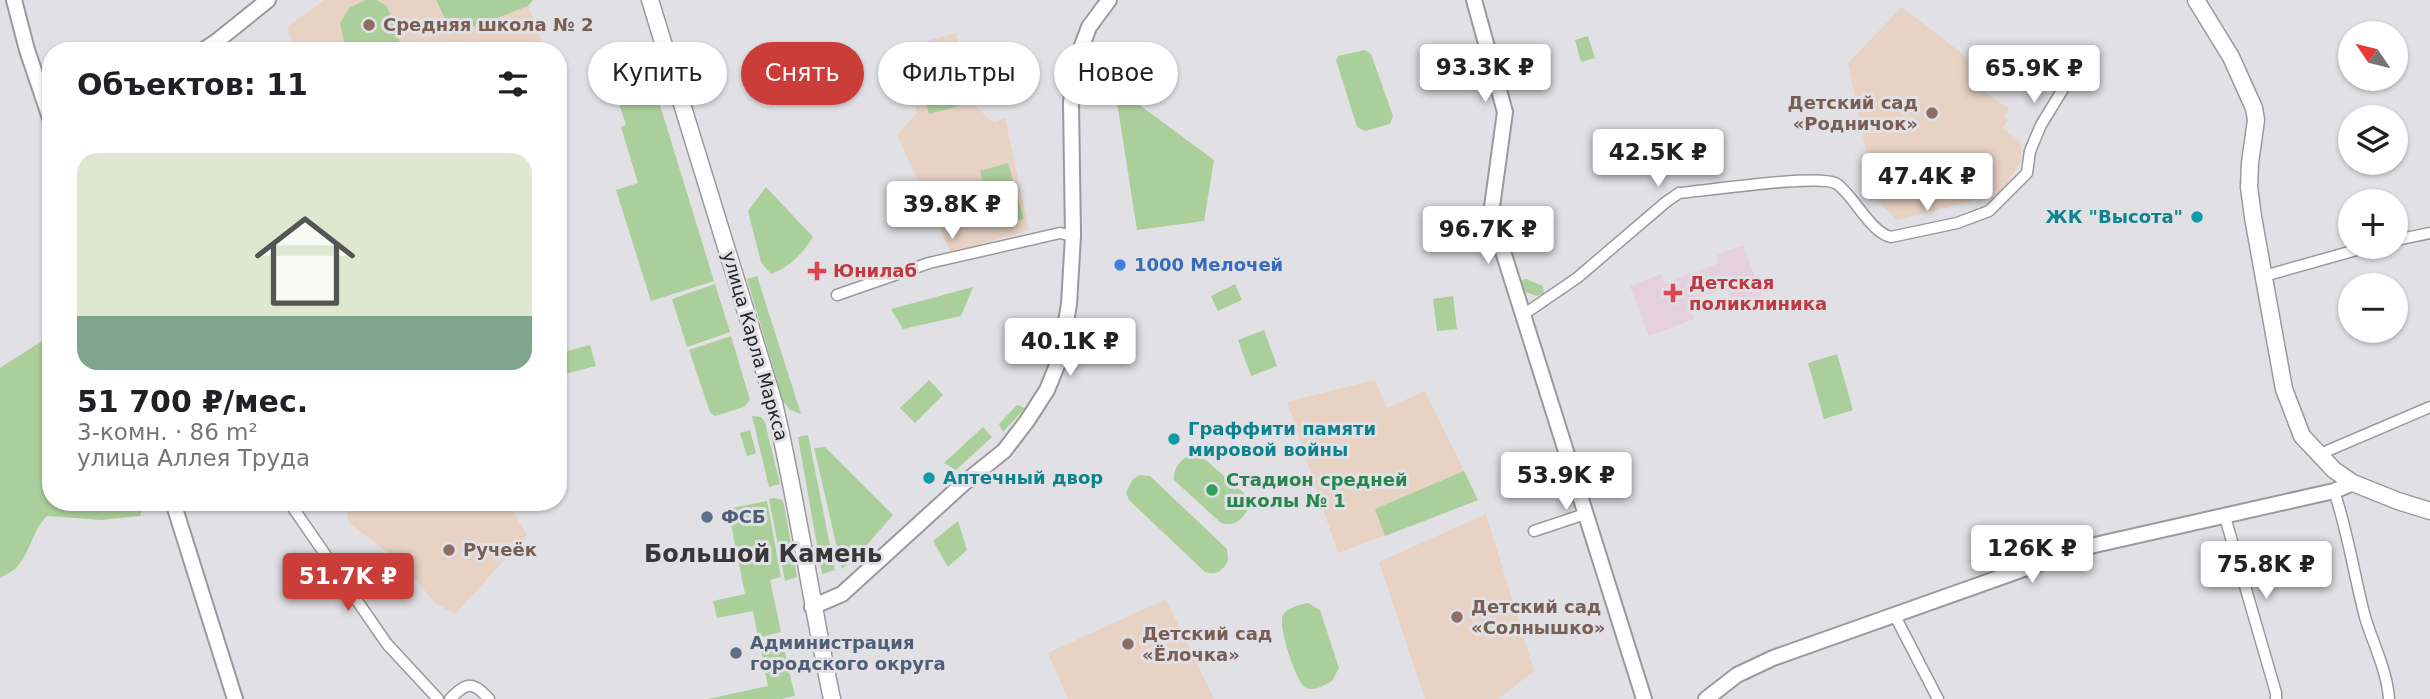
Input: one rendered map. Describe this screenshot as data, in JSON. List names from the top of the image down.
{
  "streets": {
    "main road": ["улица Карла Маркса"]
  },
  "districts": ["Большой Камень"],
  "places": {
    "other": [
      "Средняя школа № 2",
      "Детский сад «Родничок»",
      "ЖК \"Высота\"",
      "1000 Мелочей",
      "Граффити памяти мировой войны",
      "Аптечный двор",
      "Стадион средней школы № 1",
      "ФСБ",
      "Ручеёк",
      "Детский сад «Солнышко»",
      "Детский сад «Ёлочка»",
      "Администрация городского округа"
    ],
    "health": ["Юнилаб", "Детская поликлиника"]
  },
  "north": "top left",
  "page": {
    "map_buttons": ["+", "−"],
    "chip": [
      "Купить",
      "Снять",
      "Фильтры",
      "Новое"
    ],
    "heading": "Объектов: 11",
    "price": [
      "93.3K ₽",
      "65.9K ₽",
      "42.5K ₽",
      "47.4K ₽",
      "39.8K ₽",
      "96.7K ₽",
      "40.1K ₽",
      "53.9K ₽",
      "126K ₽",
      "75.8K ₽",
      "51.7K ₽"
    ],
    "list": [
      {
        "name": "51 700 ₽/мес.",
        "note": "3-комн. · 86 m² · улица Аллея Труда"
      }
    ]
  }
}
